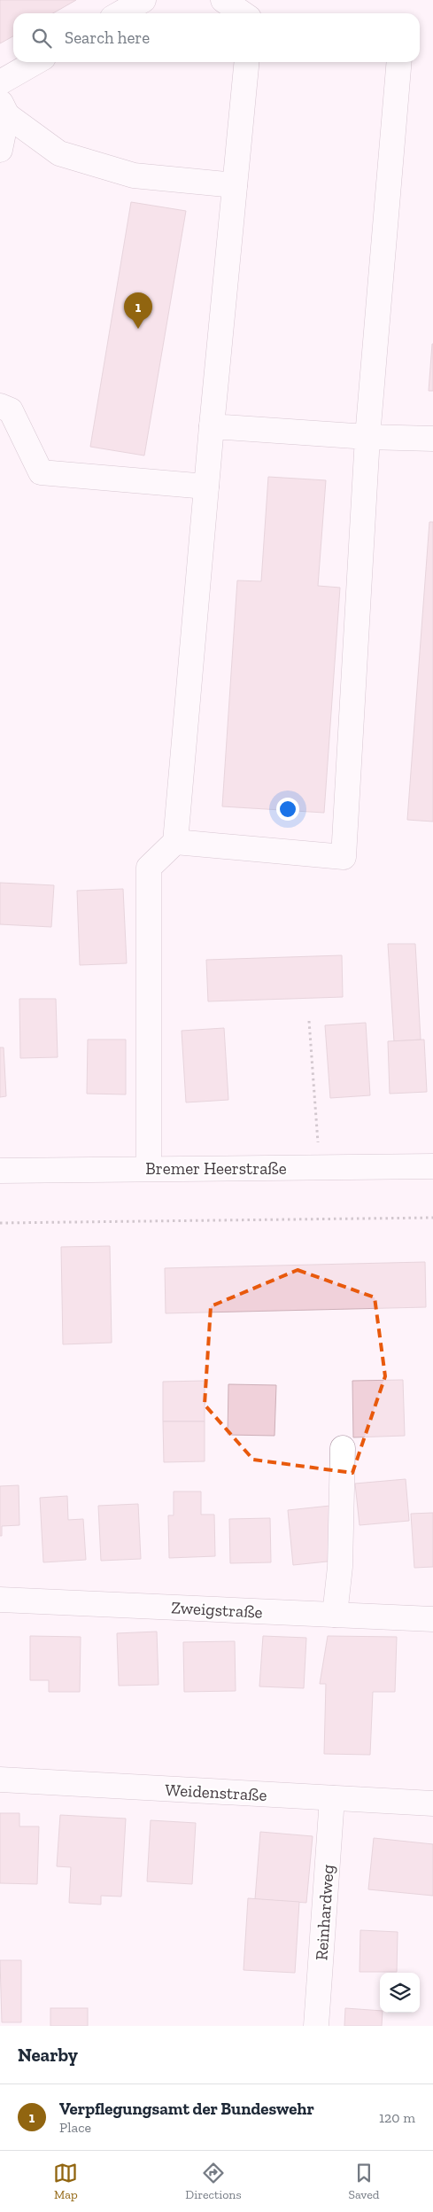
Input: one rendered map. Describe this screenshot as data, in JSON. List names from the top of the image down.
{
  "streets": {
    "street": [
      "Bremer Heerstraße",
      "Zweigstraße",
      "Weidenstraße",
      "Reinhardweg"
    ]
  },
  "crossings": [
    ["Weidenstraße", "Reinhardweg"]
  ],
  "page": {
    "search": "Search here",
    "pins": "1",
    "heading": "Nearby",
    "list": [
      {
        "mark": "1",
        "name": "Verpflegungsamt der Bundeswehr",
        "note": "Place",
        "value": "120 m"
      }
    ],
    "nav": ["Map", "Directions", "Saved"]
  }
}
